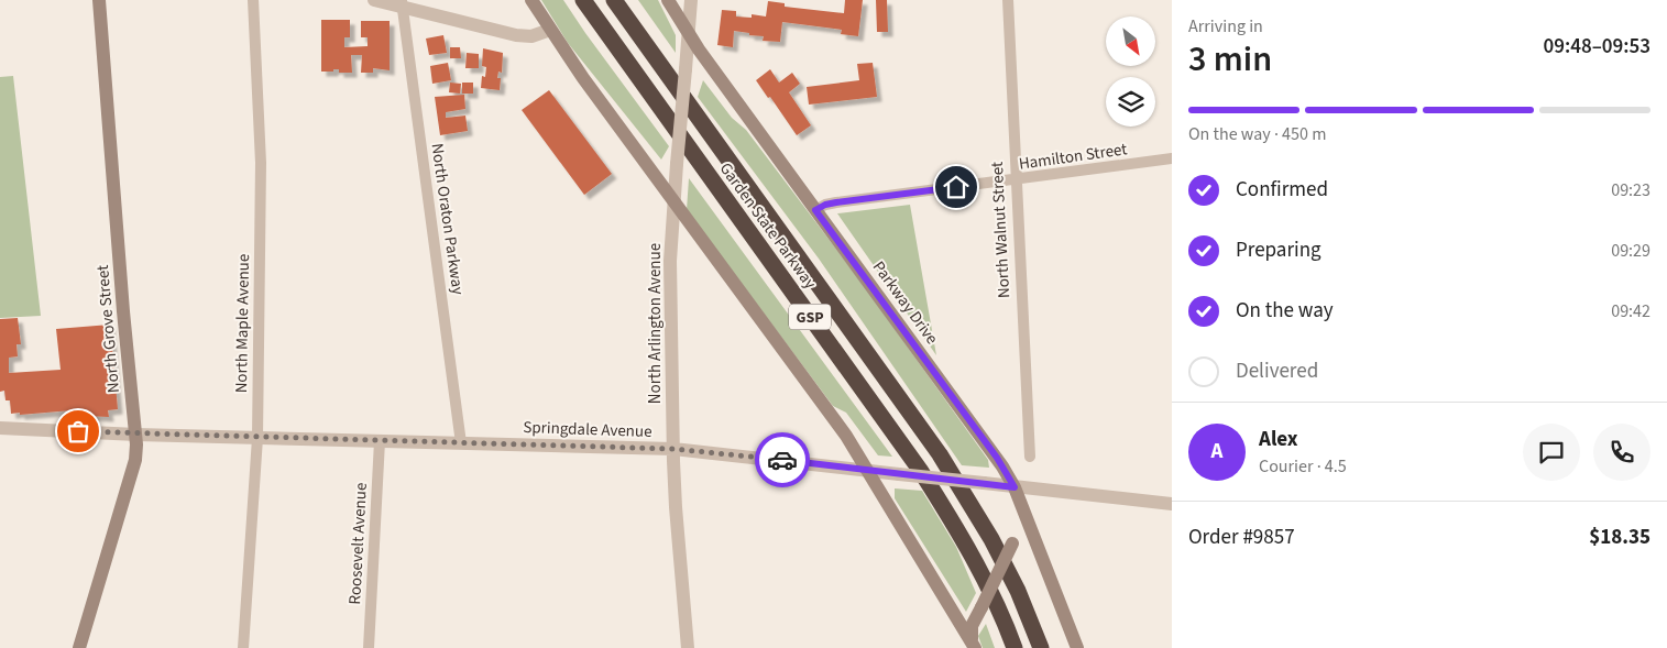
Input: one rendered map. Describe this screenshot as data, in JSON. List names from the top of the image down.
{
  "streets": {
    "highway": ["Garden State Parkway", "GSP"],
    "main road": ["Parkway Drive", "North Grove Street"],
    "street": [
      "Hamilton Street",
      "North Oraton Parkway",
      "North Walnut Street",
      "North Maple Avenue",
      "North Arlington Avenue",
      "Springdale Avenue",
      "Roosevelt Avenue"
    ]
  },
  "crossings": [
    ["Hamilton Street", "North Walnut Street"],
    ["Hamilton Street", "Parkway Drive"],
    ["North Oraton Parkway", "Springdale Avenue"],
    ["Parkway Drive", "North Arlington Avenue"],
    ["Parkway Drive", "Springdale Avenue"],
    ["North Maple Avenue", "Springdale Avenue"],
    ["North Arlington Avenue", "Springdale Avenue"],
    ["North Grove Street", "Springdale Avenue"],
    ["Springdale Avenue", "Roosevelt Avenue"]
  ],
  "north": "bottom right",
  "page": {
    "heading": ["3 min", "Arriving in", "09:48–09:53"],
    "panel": [
      "Alex",
      "Courier · 4.5",
      "Order #9857",
      "$18.35"
    ],
    "bar": "On the way · 450 m",
    "list": [
      ["Confirmed", "09:23"],
      ["Preparing", "09:29"],
      ["On the way", "09:42"],
      "Delivered"
    ],
    "round": "A"
  }
}
